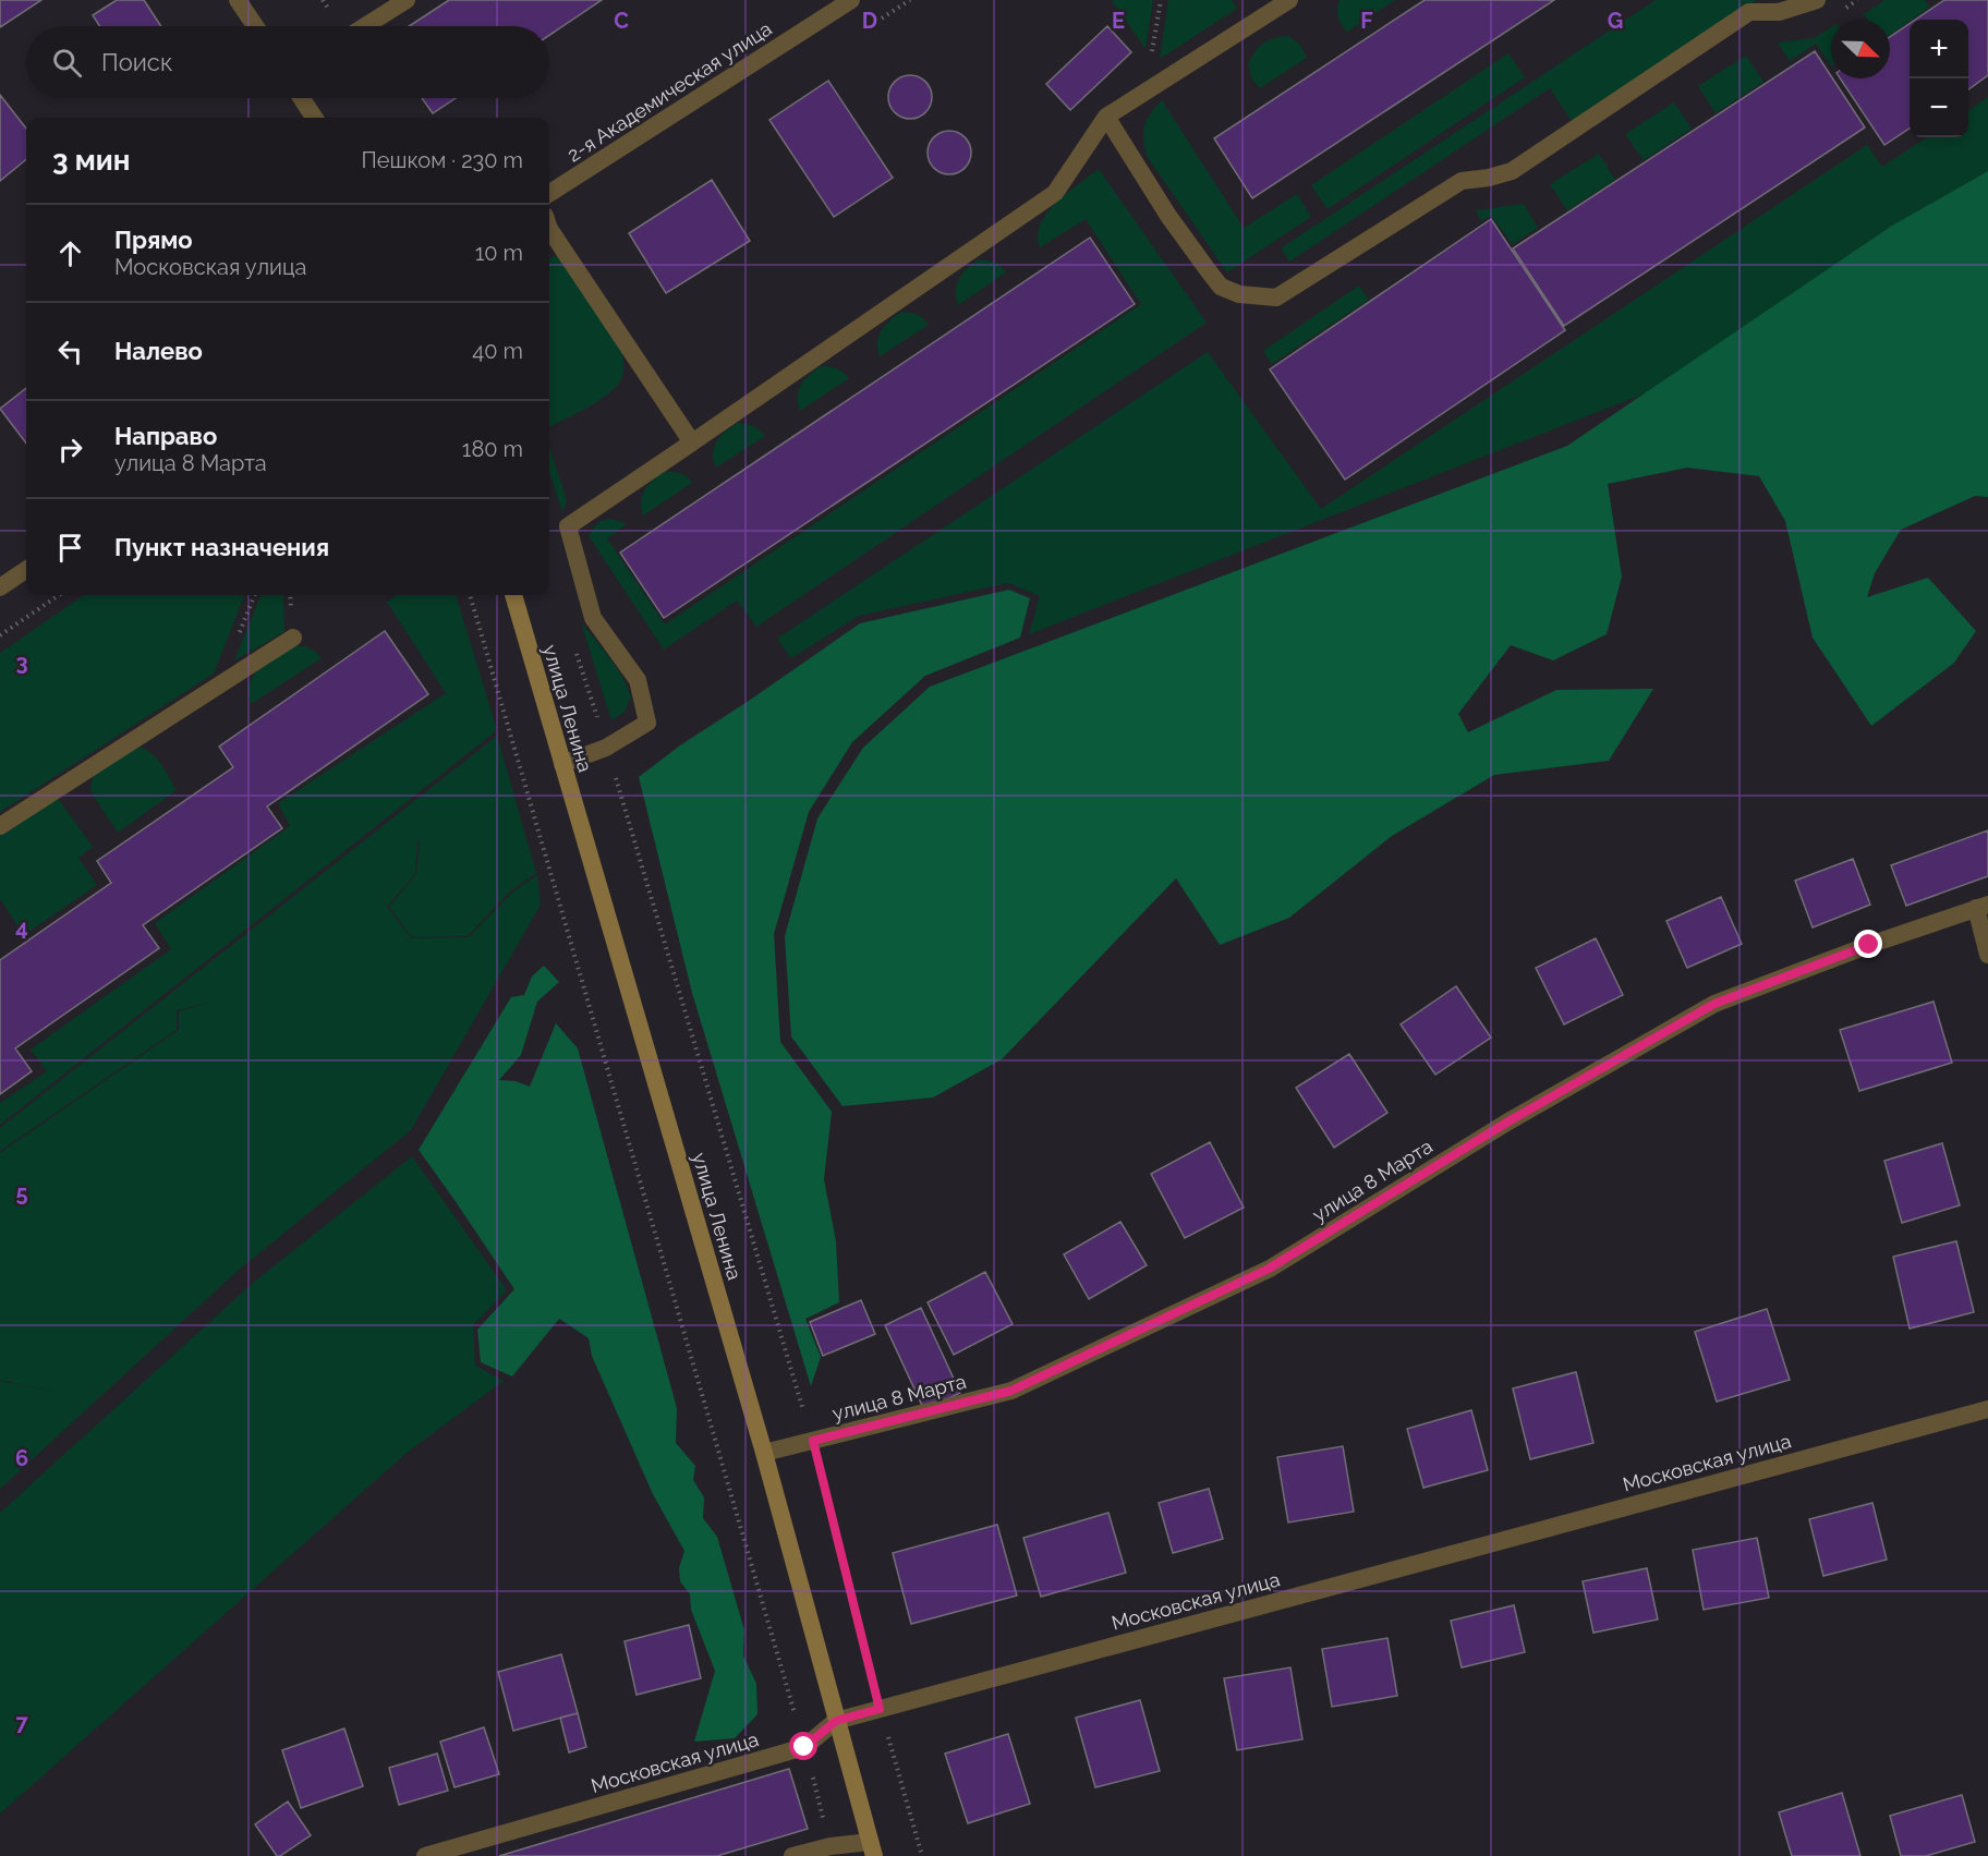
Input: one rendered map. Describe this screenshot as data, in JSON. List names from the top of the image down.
{
  "streets": {
    "main road": ["улица Ленина"],
    "street": ["2-я Академическая улица", "улица 8 Марта", "Московская улица"]
  },
  "crossings": [
    ["улица Ленина", "улица 8 Марта"],
    ["улица Ленина", "Московская улица"]
  ],
  "north": "bottom right",
  "page": {
    "map_buttons": ["+", "−"],
    "search": "Поиск",
    "heading": ["3 мин", "Пешком · 230 m"],
    "list": [
      ["Прямо", "Московская улица", "10 m"],
      ["Налево", "40 m"],
      ["Направо", "улица 8 Марта", "180 m"],
      "Пункт назначения"
    ]
  },
  "grid": {
    "columns": [
      "C",
      "D",
      "E",
      "F",
      "G"
    ],
    "rows": [
      "3",
      "4",
      "5",
      "6",
      "7"
    ]
  }
}
